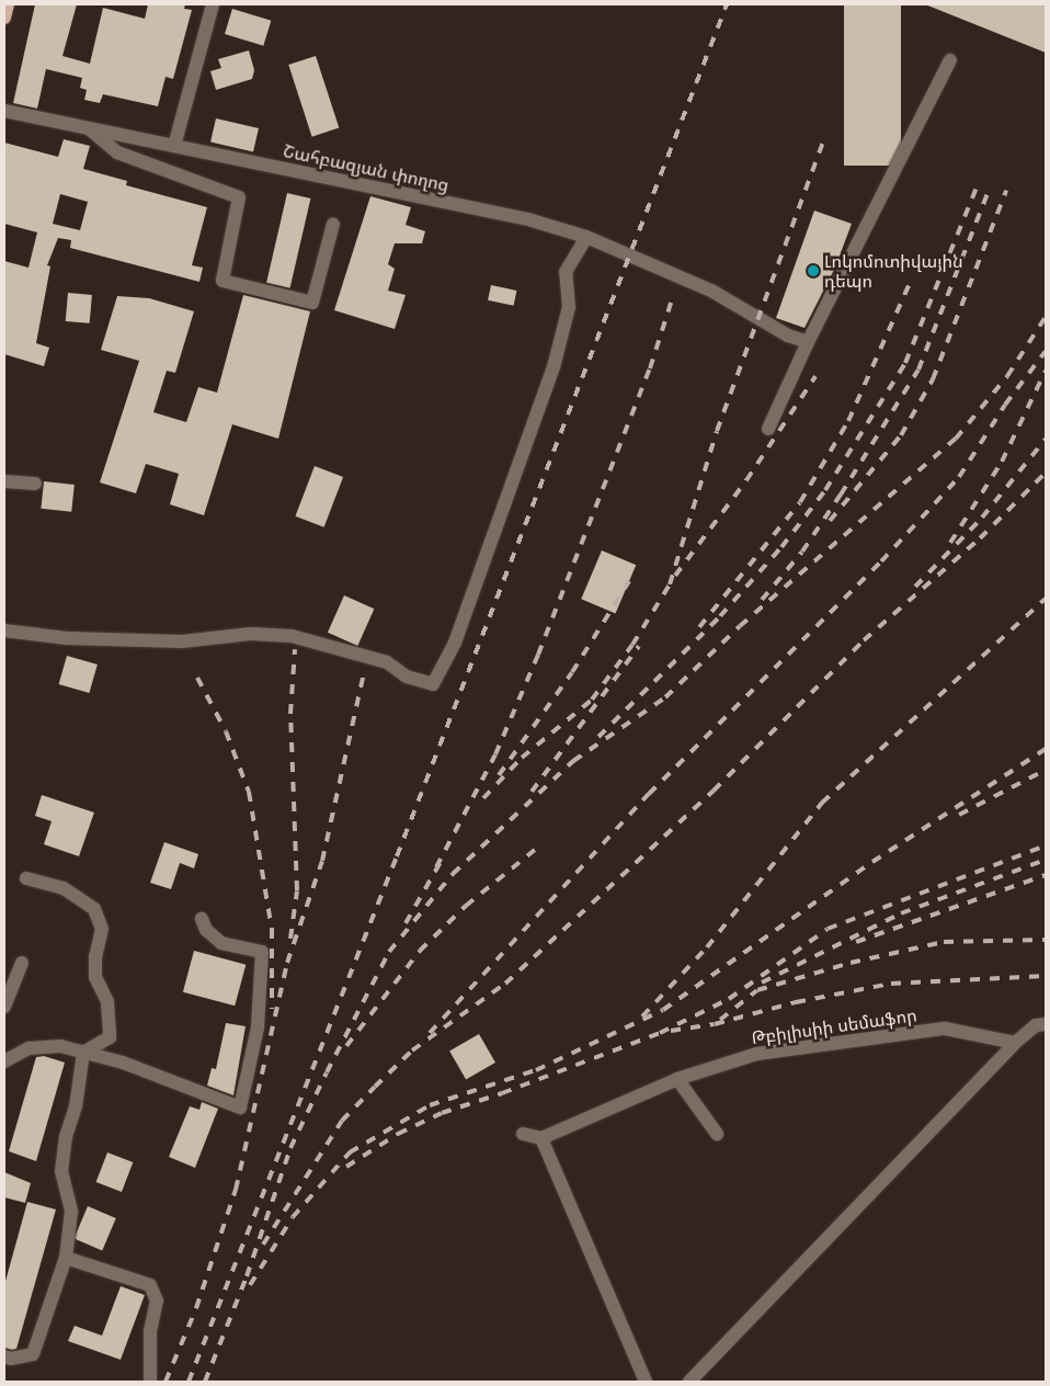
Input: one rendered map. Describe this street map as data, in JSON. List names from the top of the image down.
{
  "streets": {
    "street": ["Շահբազյան փողոց", "Թբիլիսիի սեմաֆոր"]
  },
  "places": ["Լոկոմոտիվային դեպո"]
}
